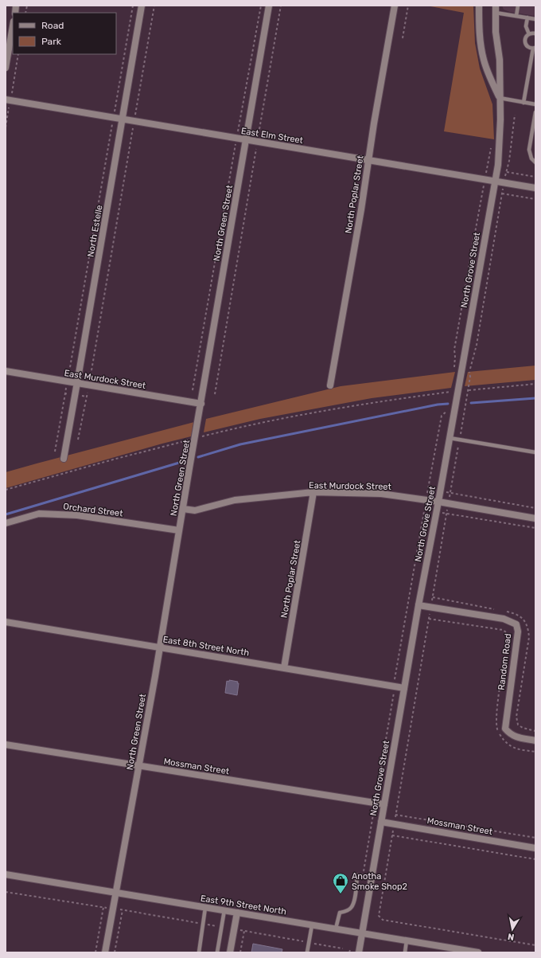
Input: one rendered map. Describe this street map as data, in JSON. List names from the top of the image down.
{
  "streets": {
    "street": [
      "East Elm Street",
      "North Poplar Street",
      "North Green Street",
      "North Estelle",
      "North Grove Street",
      "East Murdock Street",
      "Orchard Street",
      "East 8th Street North",
      "Random Road",
      "Mossman Street",
      "East 9th Street North"
    ]
  },
  "crossings": [
    ["East Elm Street", "North Poplar Street"],
    ["East Elm Street", "North Green Street"],
    ["East Elm Street", "North Estelle"],
    ["East Elm Street", "North Grove Street"],
    ["North Poplar Street", "East Murdock Street"],
    ["North Poplar Street", "East 8th Street North"],
    ["North Green Street", "East Murdock Street"],
    ["North Green Street", "Orchard Street"],
    ["North Green Street", "East 8th Street North"],
    ["North Green Street", "Mossman Street"],
    ["North Green Street", "East 9th Street North"],
    ["North Estelle", "East Murdock Street"],
    ["North Grove Street", "East Murdock Street"],
    ["North Grove Street", "East 8th Street North"],
    ["North Grove Street", "Random Road"],
    ["North Grove Street", "Mossman Street"],
    ["North Grove Street", "East 9th Street North"]
  ],
  "places": {
    "shop": ["Anotha Smoke Shop2"]
  },
  "legend": ["Road", "Park"],
  "north": "bottom"
}
